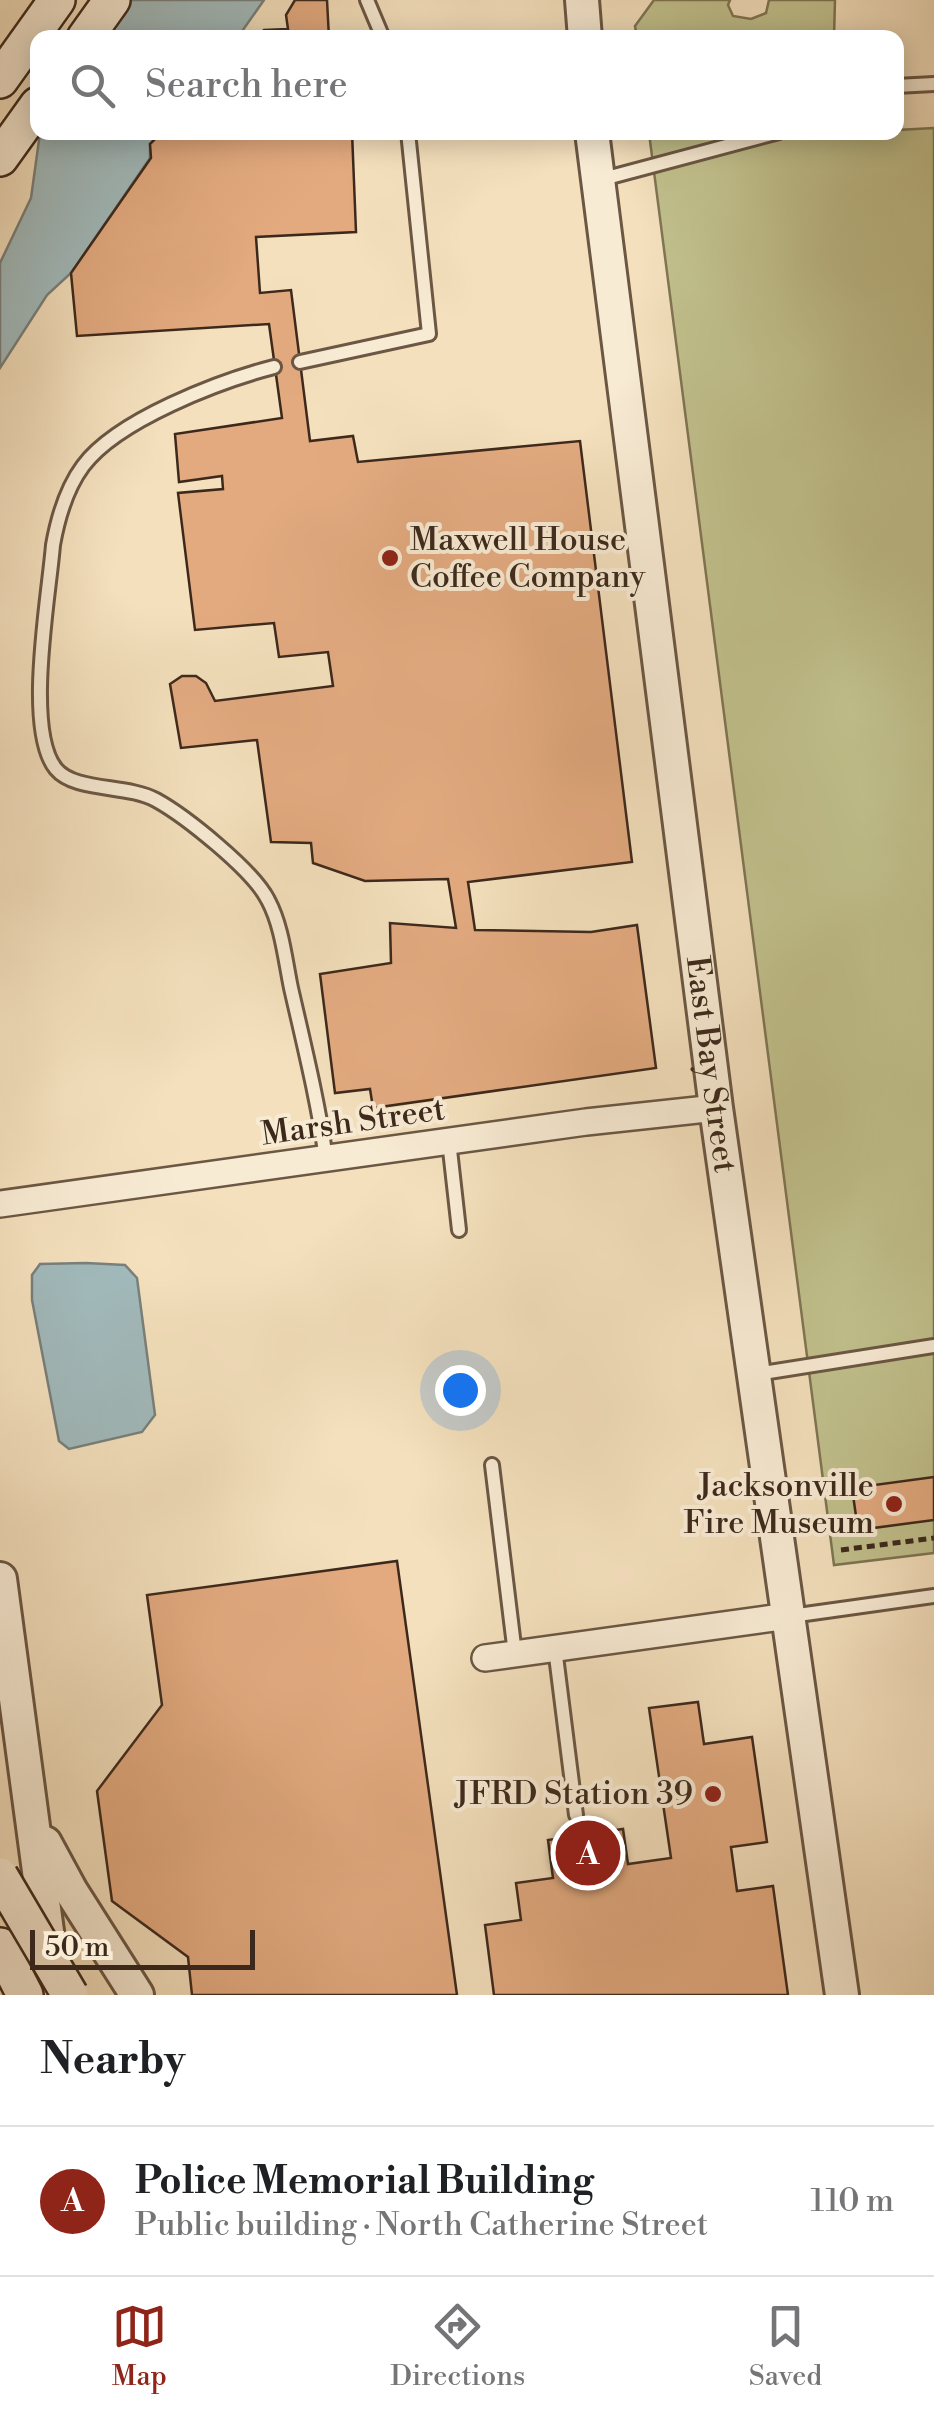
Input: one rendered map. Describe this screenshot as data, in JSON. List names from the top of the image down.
{
  "streets": {
    "street": ["East Bay Street", "Marsh Street"]
  },
  "crossings": [
    ["East Bay Street", "Marsh Street"]
  ],
  "places": ["Maxwell House Coffee Company", "Jacksonville Fire Museum", "JFRD Station 39"],
  "scale_bar": "50 m",
  "page": {
    "search": "Search here",
    "pins": "A",
    "scale": "50 m",
    "heading": "Nearby",
    "list": [
      {
        "mark": "A",
        "name": "Police Memorial Building",
        "note": "Public building · North Catherine Street",
        "value": "110 m"
      }
    ],
    "nav": ["Map", "Directions", "Saved"]
  }
}
